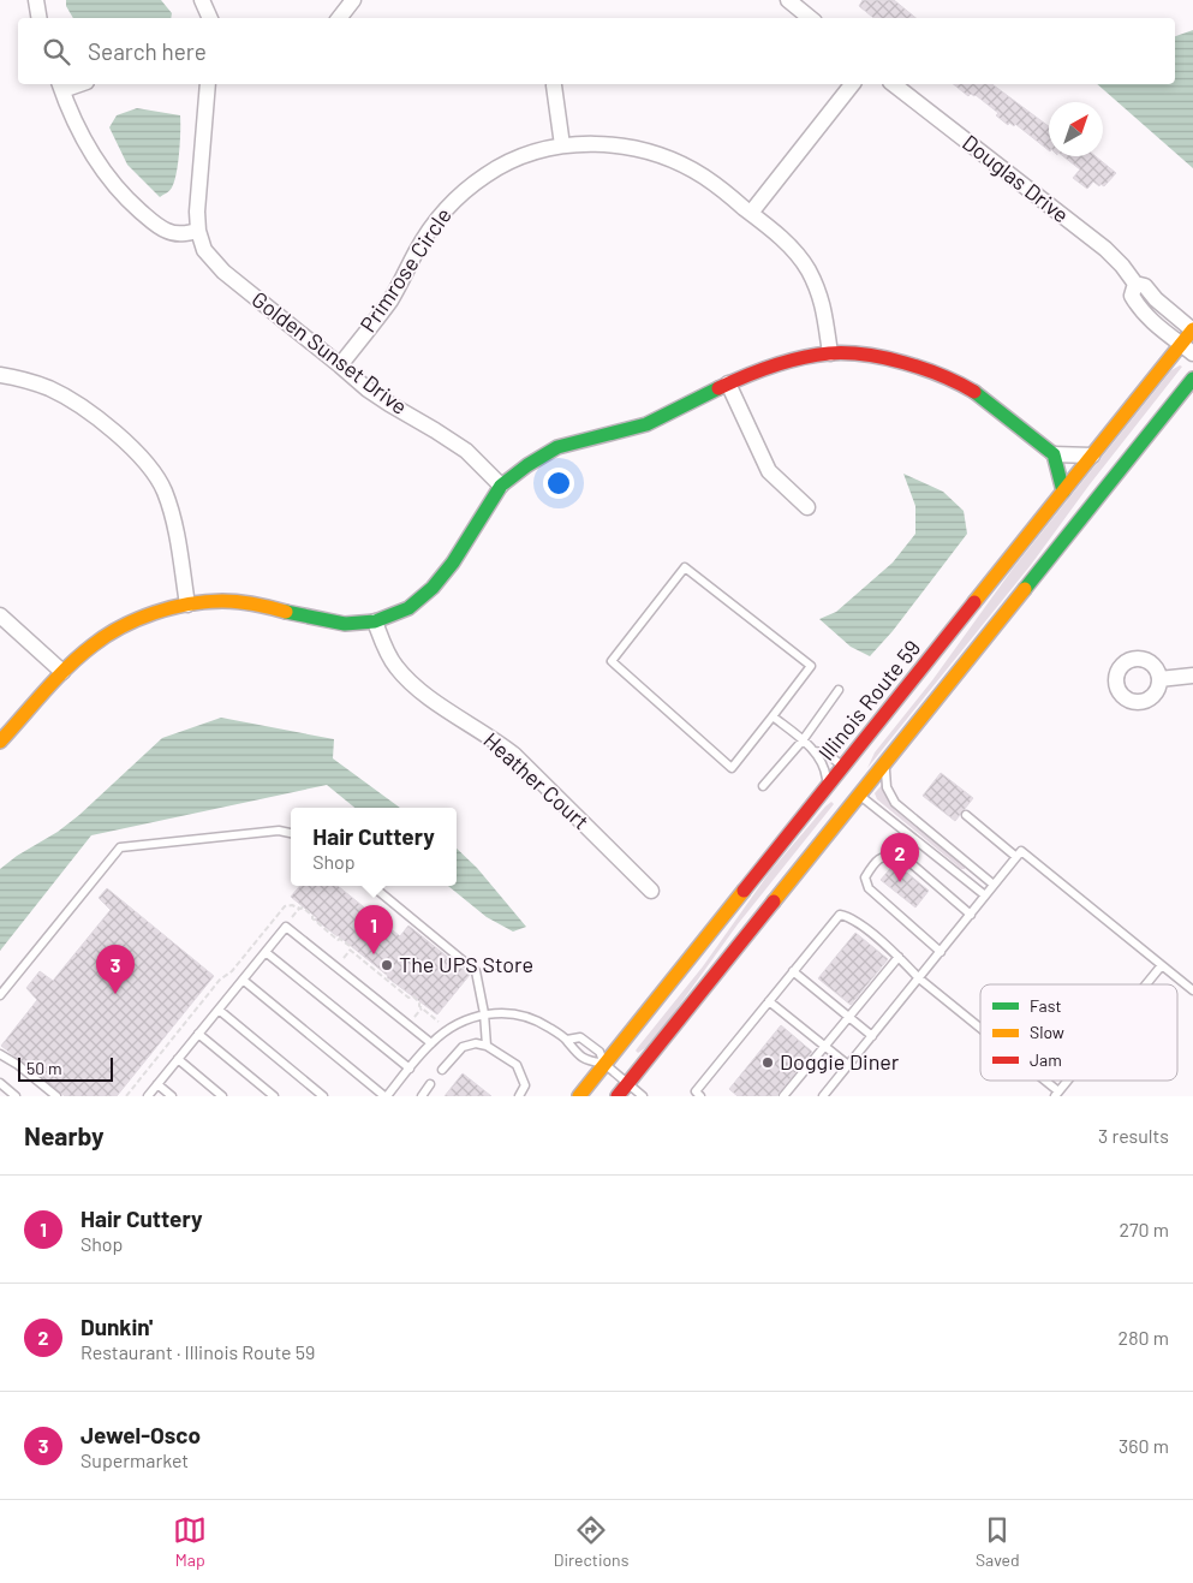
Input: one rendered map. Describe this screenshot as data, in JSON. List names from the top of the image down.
{
  "streets": {
    "main road": ["Illinois Route 59"],
    "street": [
      "Douglas Drive",
      "Primrose Circle",
      "Golden Sunset Drive",
      "Heather Court"
    ]
  },
  "crossings": [
    ["Douglas Drive", "Illinois Route 59"],
    ["Primrose Circle", "Golden Sunset Drive"]
  ],
  "places": ["The UPS Store", "Doggie Diner"],
  "legend": ["Fast", "Slow", "Jam"],
  "scale_bar": "50 m",
  "north": "top right",
  "page": {
    "search": "Search here",
    "popup": ["Hair Cuttery", "Shop"],
    "pins": ["2", "1", "3"],
    "scale": "50 m",
    "heading": ["Nearby", "3 results"],
    "list": [
      {
        "mark": "1",
        "name": "Hair Cuttery",
        "note": "Shop",
        "value": "270 m"
      },
      {
        "mark": "2",
        "name": "Dunkin'",
        "note": "Restaurant · Illinois Route 59",
        "value": "280 m"
      },
      {
        "mark": "3",
        "name": "Jewel-Osco",
        "note": "Supermarket",
        "value": "360 m"
      }
    ],
    "nav": ["Map", "Directions", "Saved"]
  }
}
